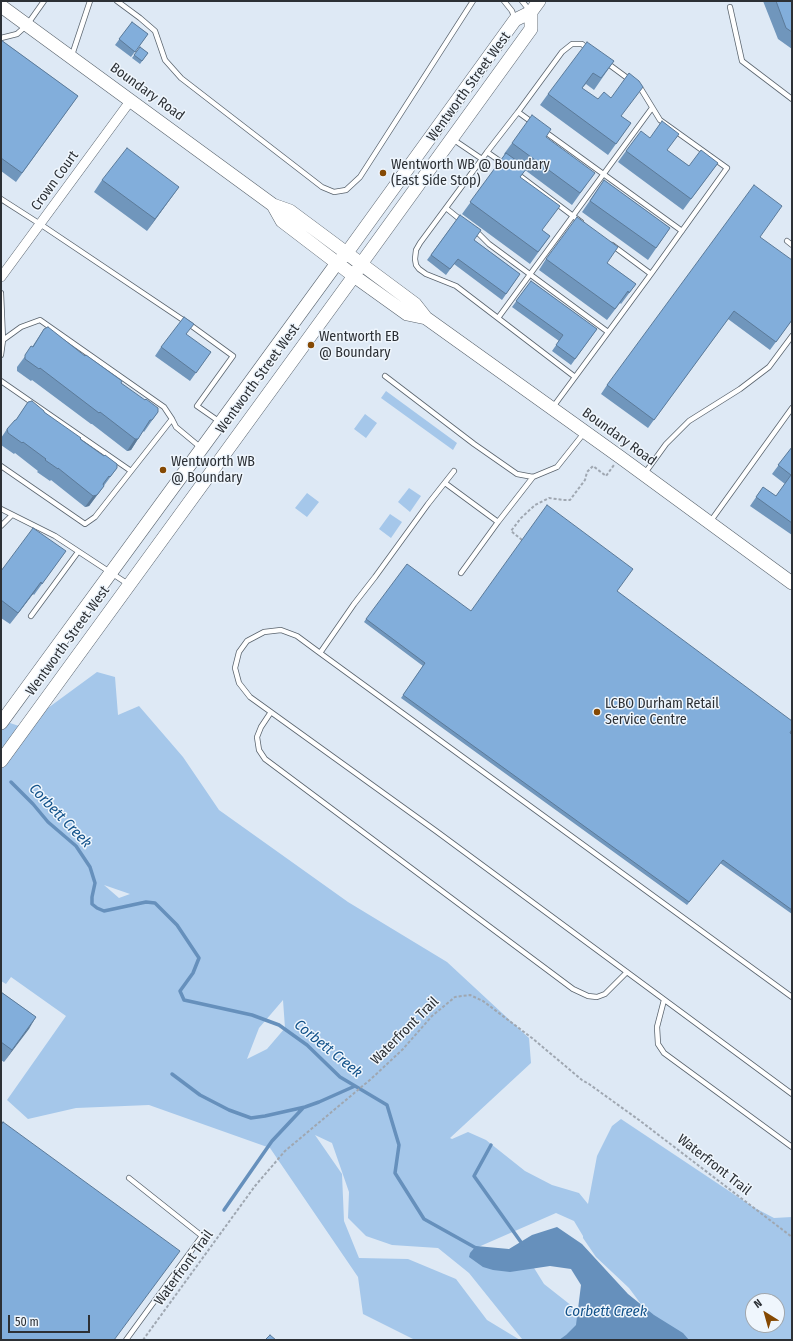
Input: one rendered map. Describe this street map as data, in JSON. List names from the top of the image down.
{
  "streets": {
    "main road": ["Wentworth Street West", "Boundary Road"],
    "street": ["Crown Court"],
    "path": ["Waterfront Trail"]
  },
  "crossings": [
    ["Wentworth Street West", "Boundary Road"],
    ["Boundary Road", "Crown Court"]
  ],
  "water": ["Corbett Creek"],
  "places": [
    "Wentworth WB @ Boundary (East Side Stop)",
    "Wentworth EB @ Boundary",
    "Wentworth WB @ Boundary",
    "LCBO Durham Retail Service Centre"
  ],
  "scale_bar": "50 m",
  "north": "top left"
}
